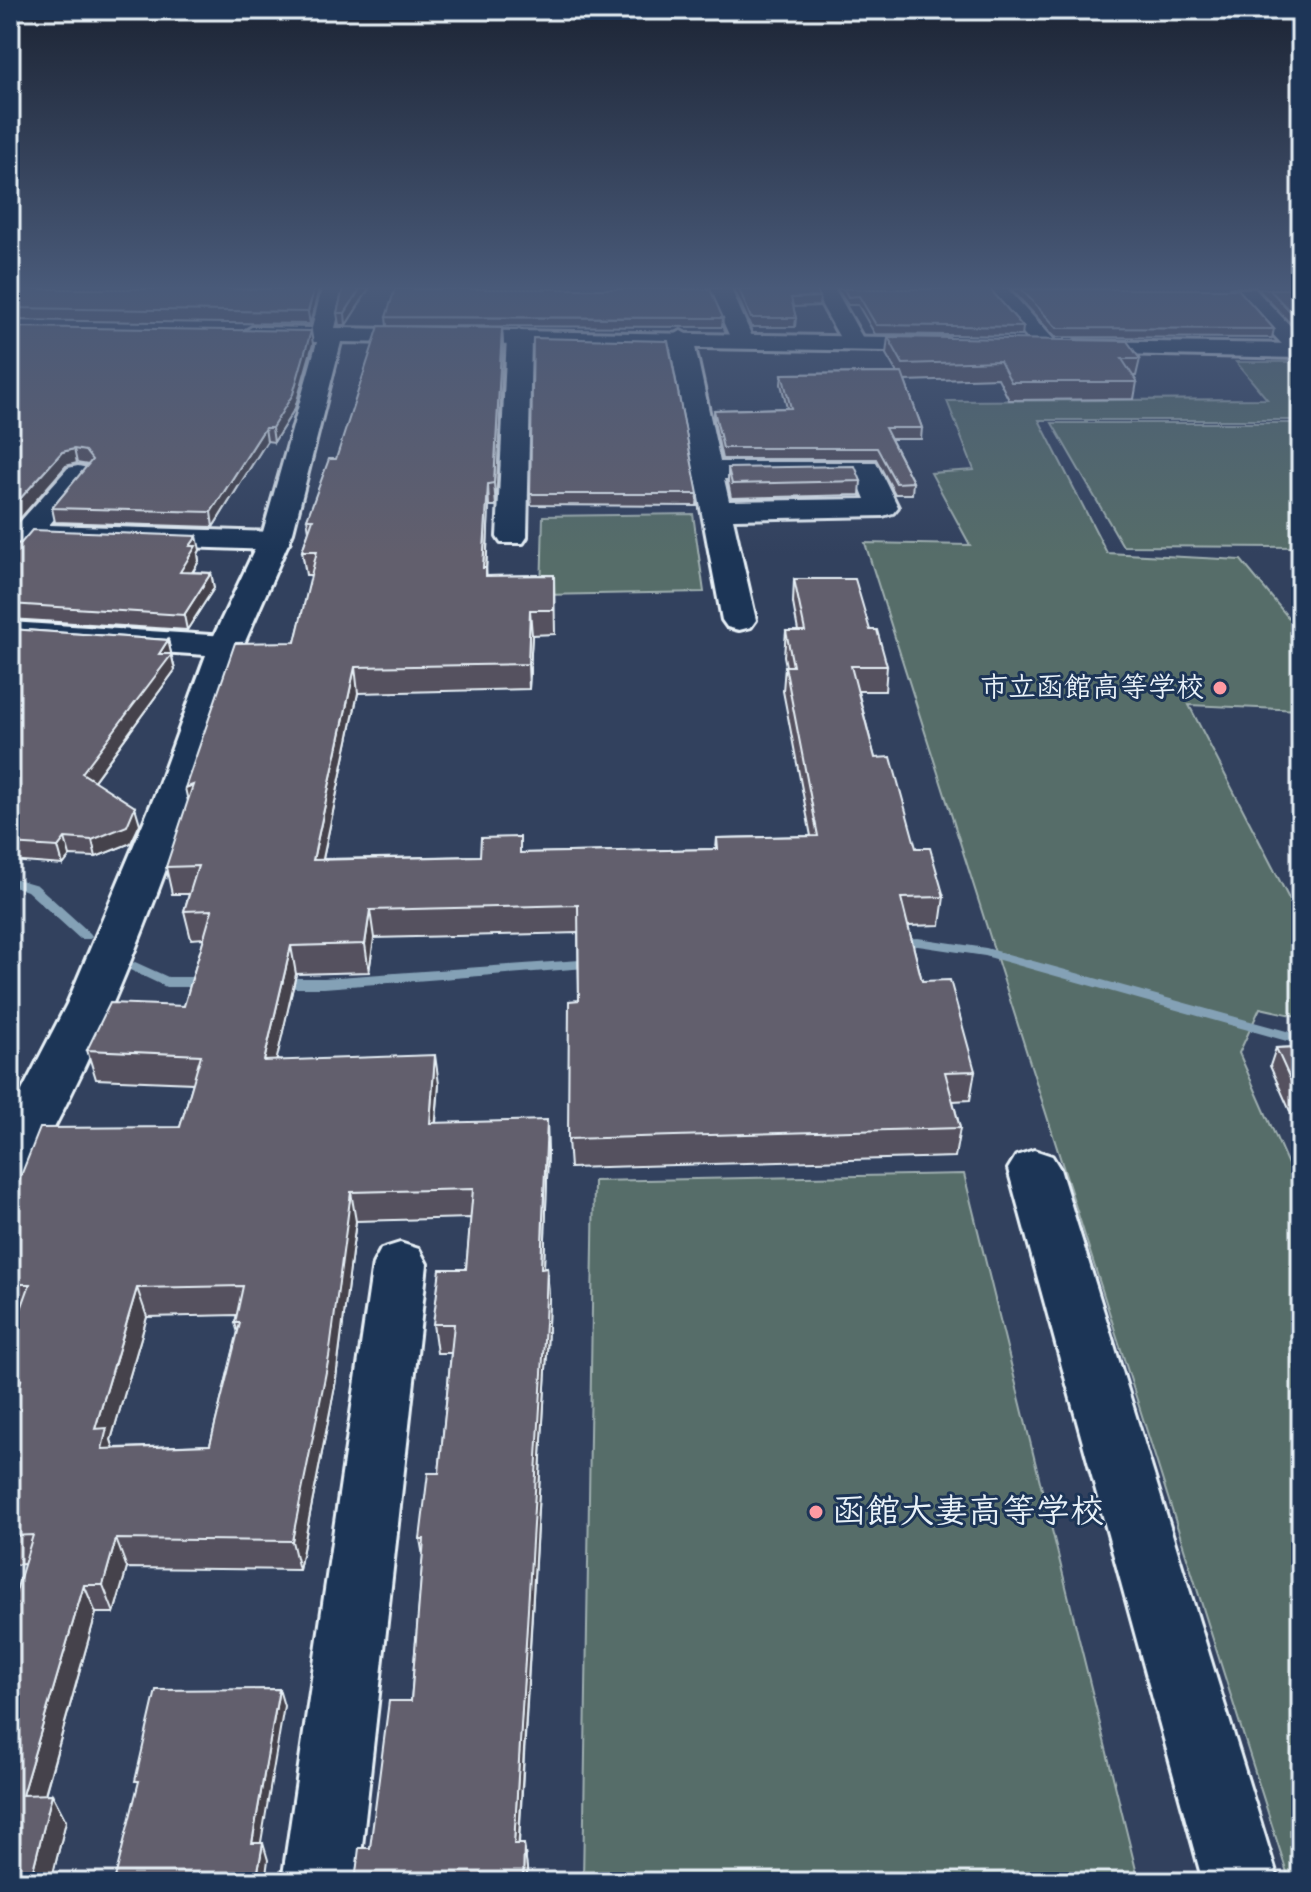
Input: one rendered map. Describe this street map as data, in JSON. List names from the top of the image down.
{
  "places": ["市立函館高等学校", "函館大妻高等学校"]
}
